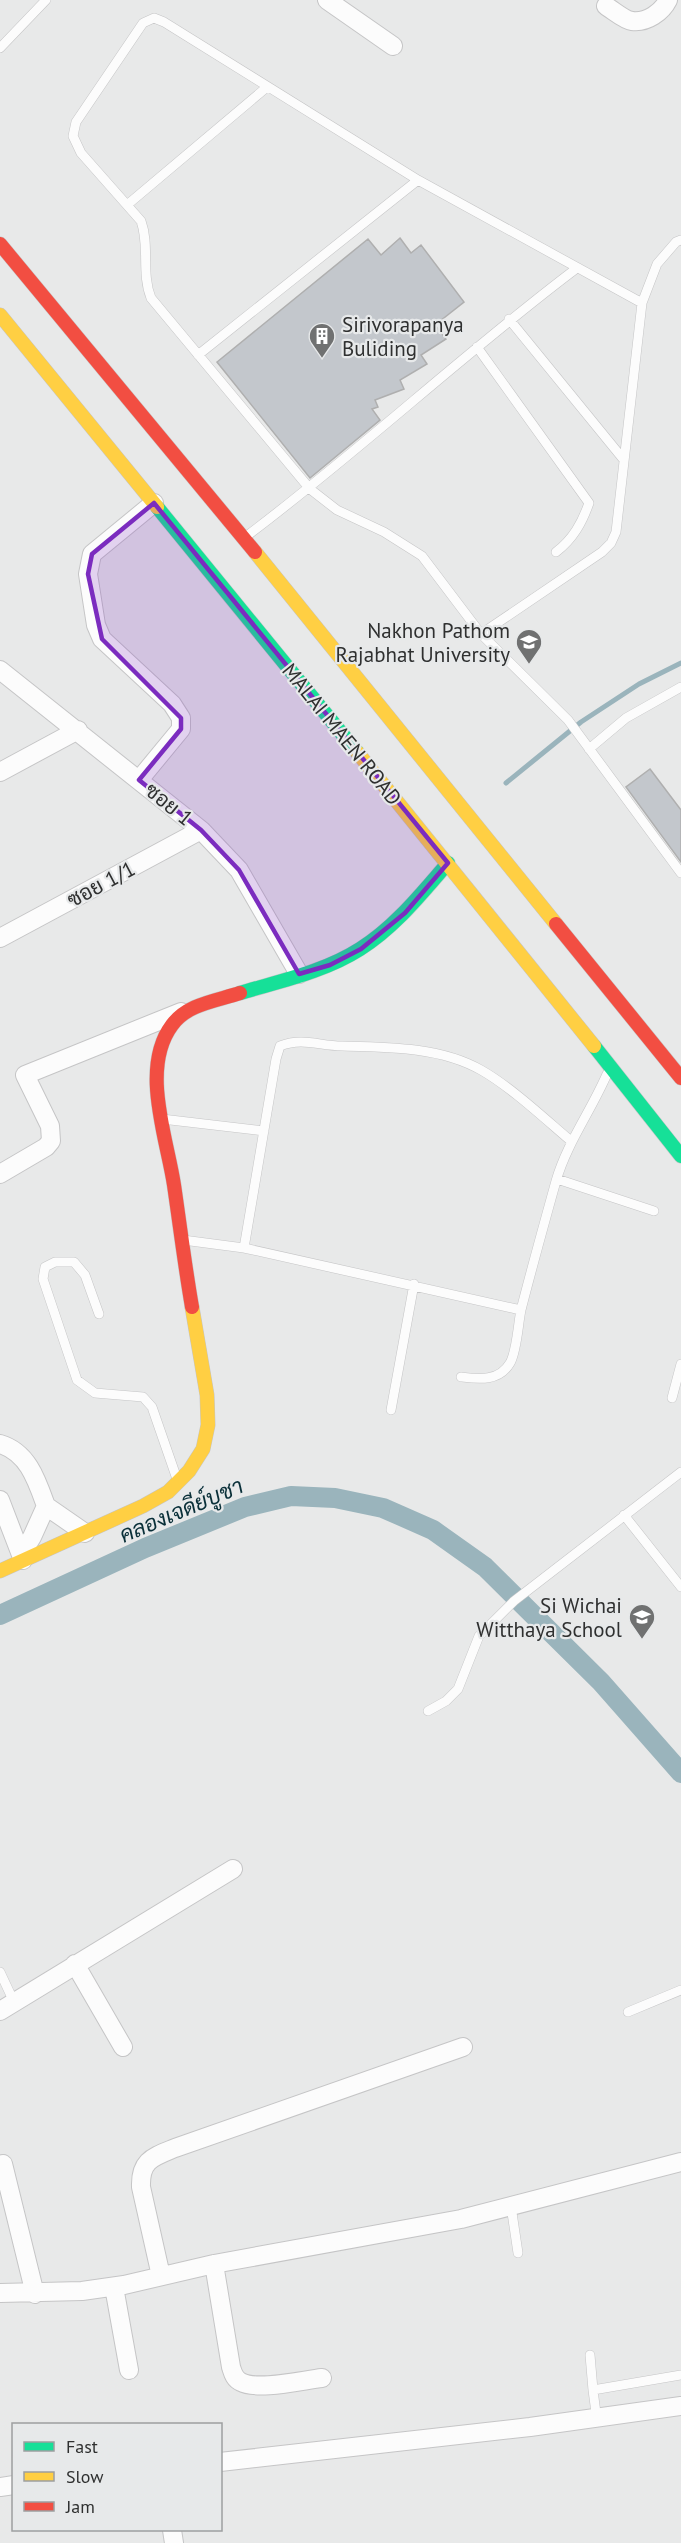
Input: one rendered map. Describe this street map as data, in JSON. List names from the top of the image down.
{
  "streets": {
    "main road": ["MALAI MAEN ROAD"],
    "street": ["ซอย 1", "ซอย 1/1"]
  },
  "crossings": [
    ["ซอย 1", "ซอย 1/1"]
  ],
  "water": ["คลองเจดีย์บูชา"],
  "places": {
    "building": ["Sirivorapanya Buliding"],
    "school or university": ["Nakhon Pathom Rajabhat University", "Si Wichai Witthaya School"]
  },
  "legend": ["Fast", "Slow", "Jam"]
}
